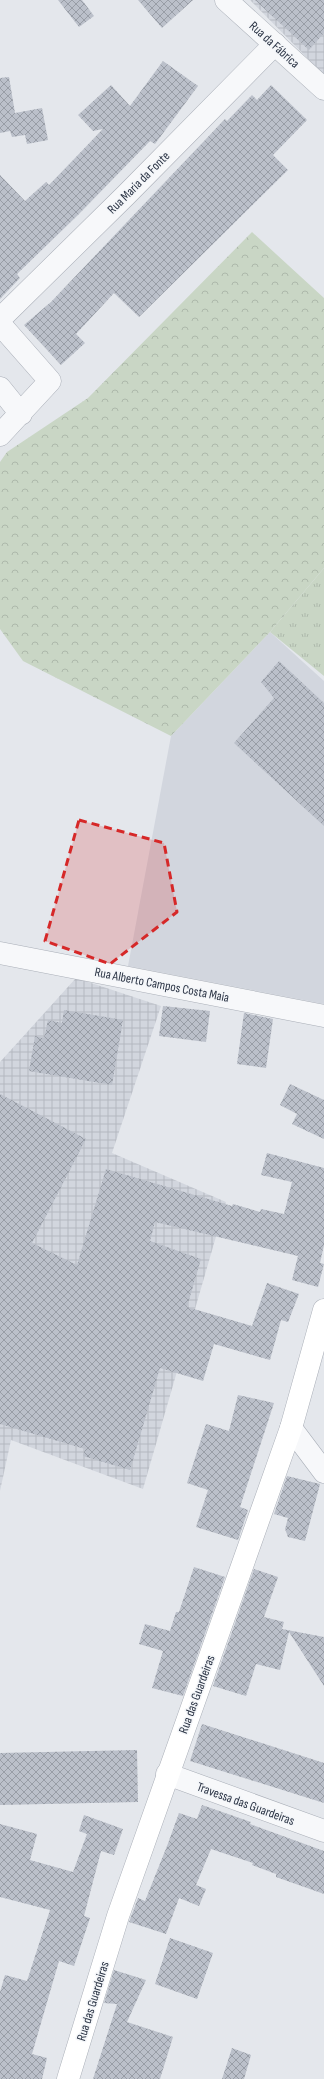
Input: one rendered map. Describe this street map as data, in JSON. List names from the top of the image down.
{
  "streets": {
    "main road": ["Rua das Guardeiras"],
    "street": [
      "Rua da Fábrica",
      "Rua Maria da Fonte",
      "Rua Alberto Campos Costa Maia",
      "Travessa das Guardeiras"
    ]
  },
  "crossings": [
    ["Rua da Fábrica", "Rua Maria da Fonte"],
    ["Rua das Guardeiras", "Travessa das Guardeiras"]
  ]
}
